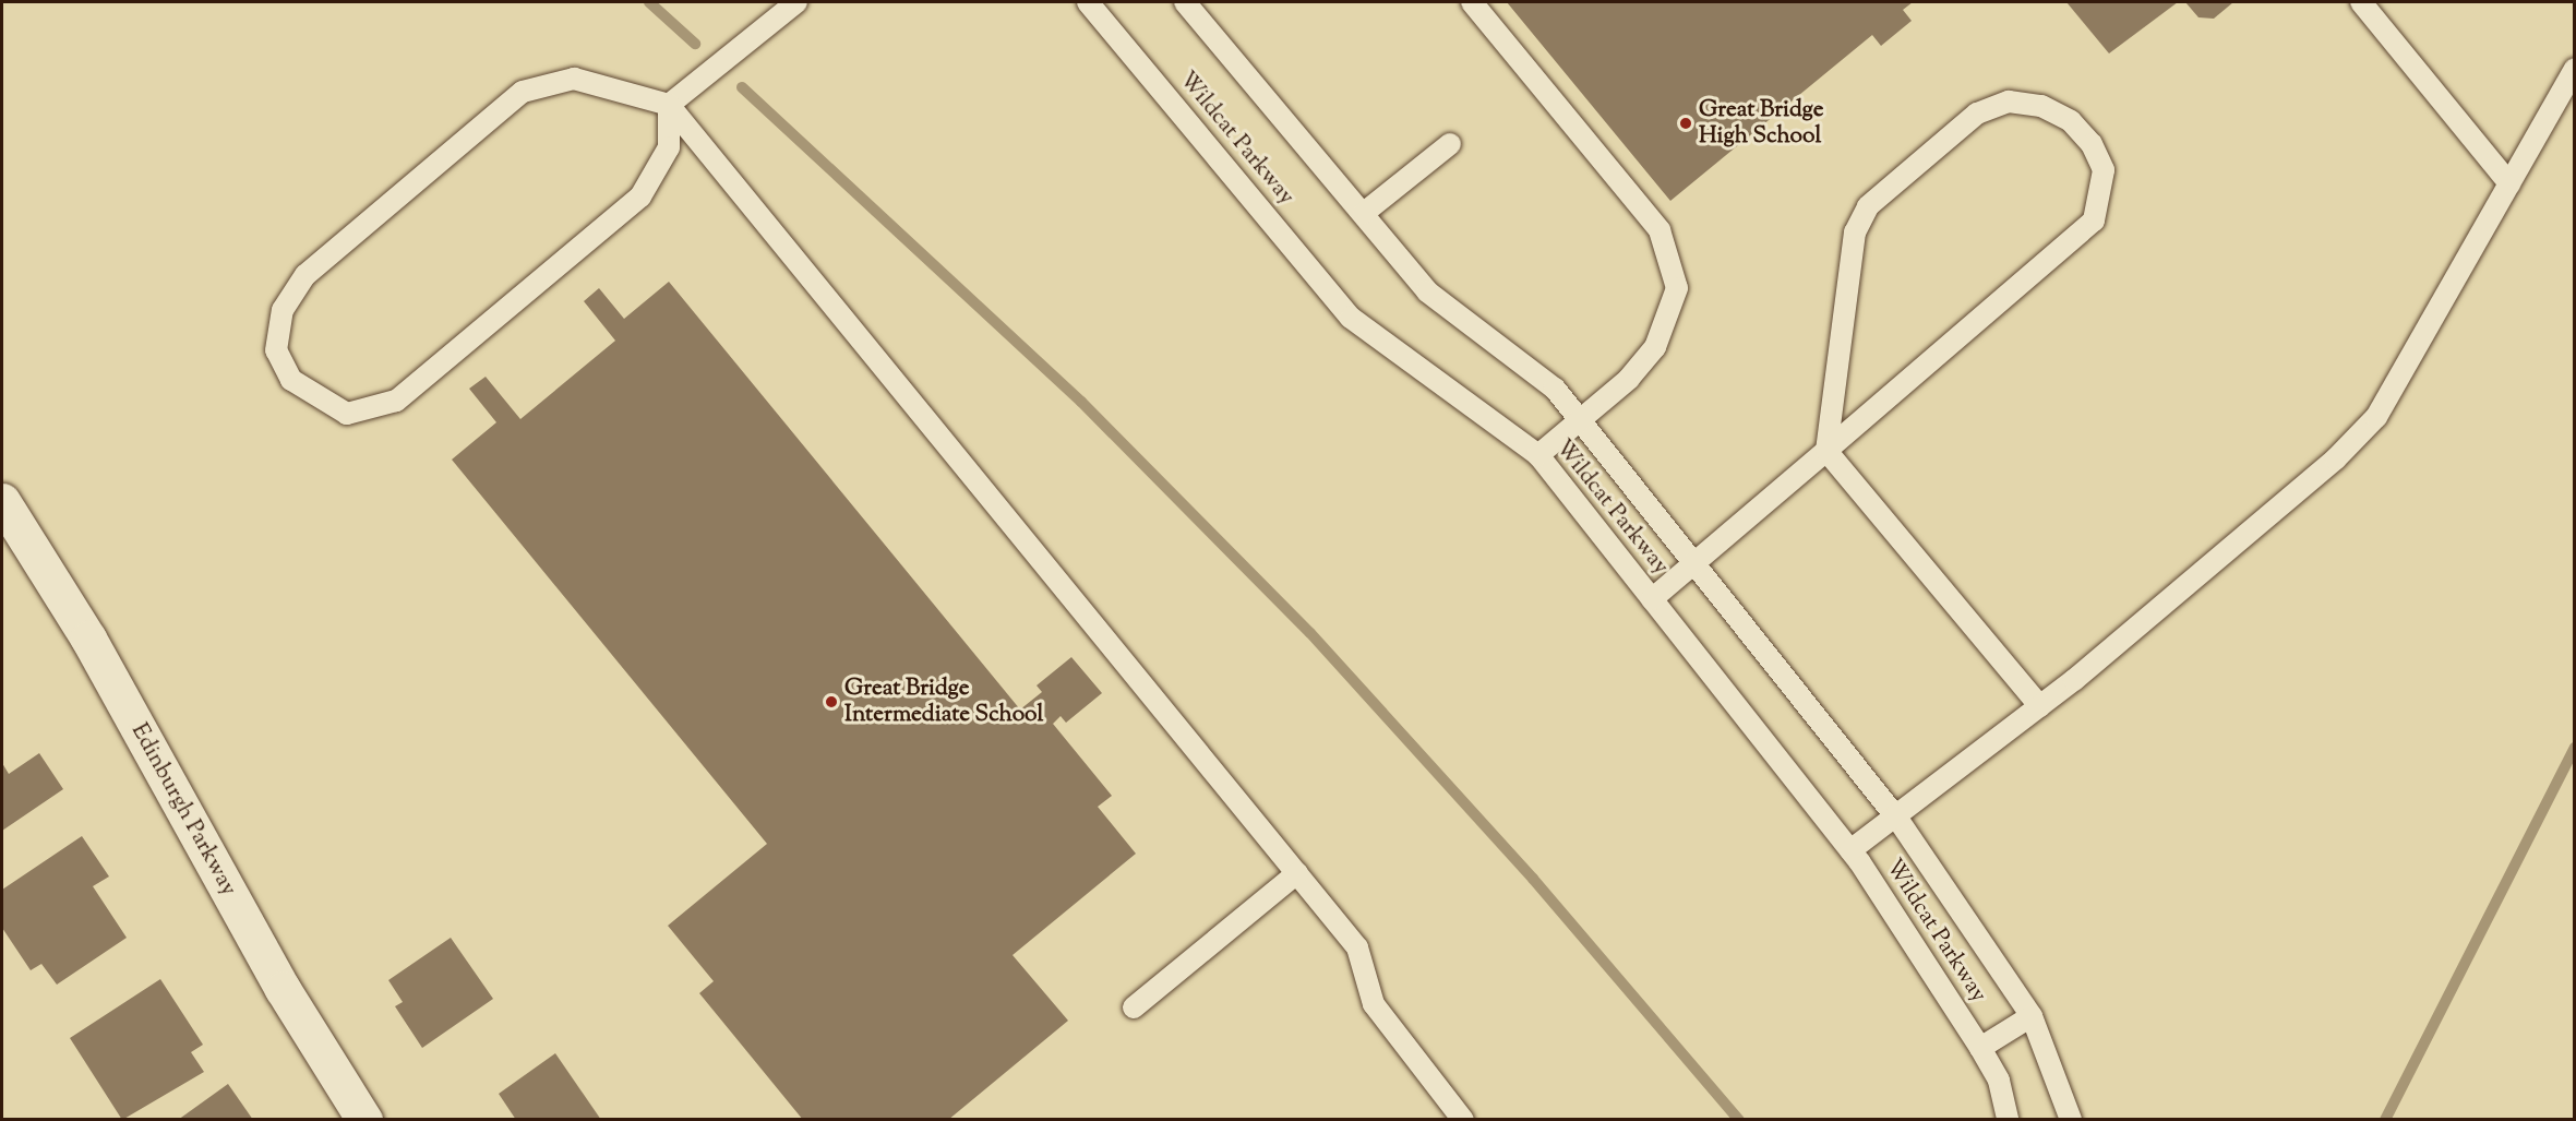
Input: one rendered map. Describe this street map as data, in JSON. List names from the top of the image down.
{
  "streets": {
    "street": ["Edinburgh Parkway"],
    "lane": ["Wildcat Parkway"]
  },
  "places": ["Great Bridge High School", "Great Bridge Intermediate School"]
}
